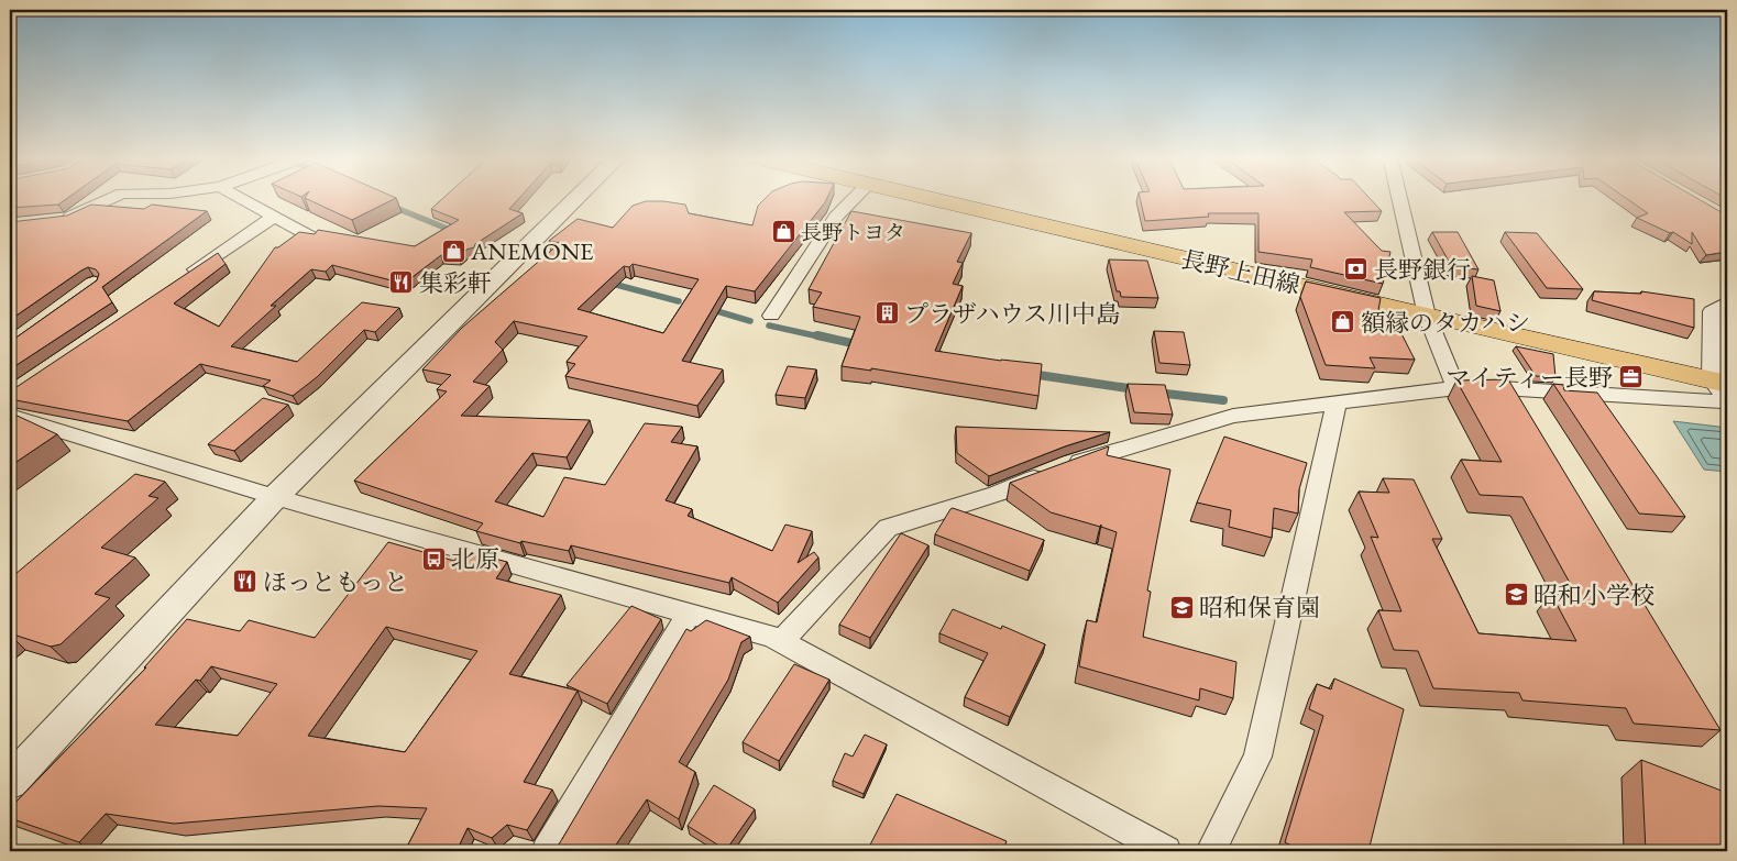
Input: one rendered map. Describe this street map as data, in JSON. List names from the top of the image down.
{
  "streets": {
    "main road": ["長野上田線"]
  },
  "places": {
    "shop": ["長野トヨタ", "ANEMONE", "額縁のタカハシ"],
    "bank": ["長野銀行"],
    "restaurant": ["集彩軒", "ほっともっと"],
    "building": ["プラザハウス川中島"],
    "office": ["マイティー長野"],
    "bus stop": ["北原"],
    "school or university": ["昭和小学校", "昭和保育園"]
  }
}
